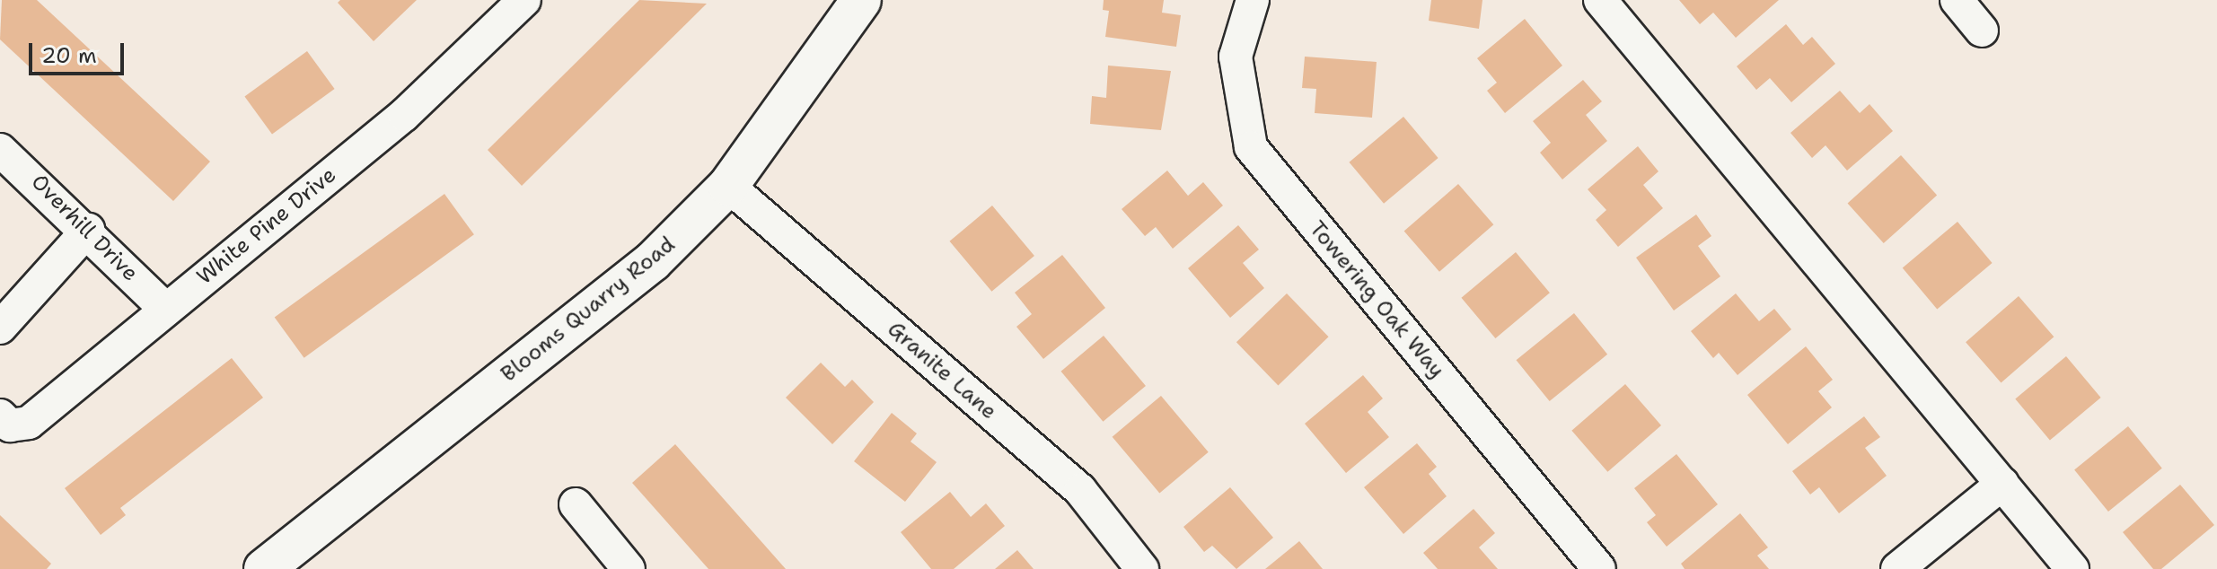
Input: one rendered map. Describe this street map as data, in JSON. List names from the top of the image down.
{
  "streets": {
    "street": [
      "White Pine Drive",
      "Overhill Drive",
      "Towering Oak Way",
      "Blooms Quarry Road",
      "Granite Lane"
    ]
  },
  "crossings": [
    ["White Pine Drive", "Overhill Drive"],
    ["Blooms Quarry Road", "Granite Lane"]
  ],
  "scale_bar": "20 m"
}
